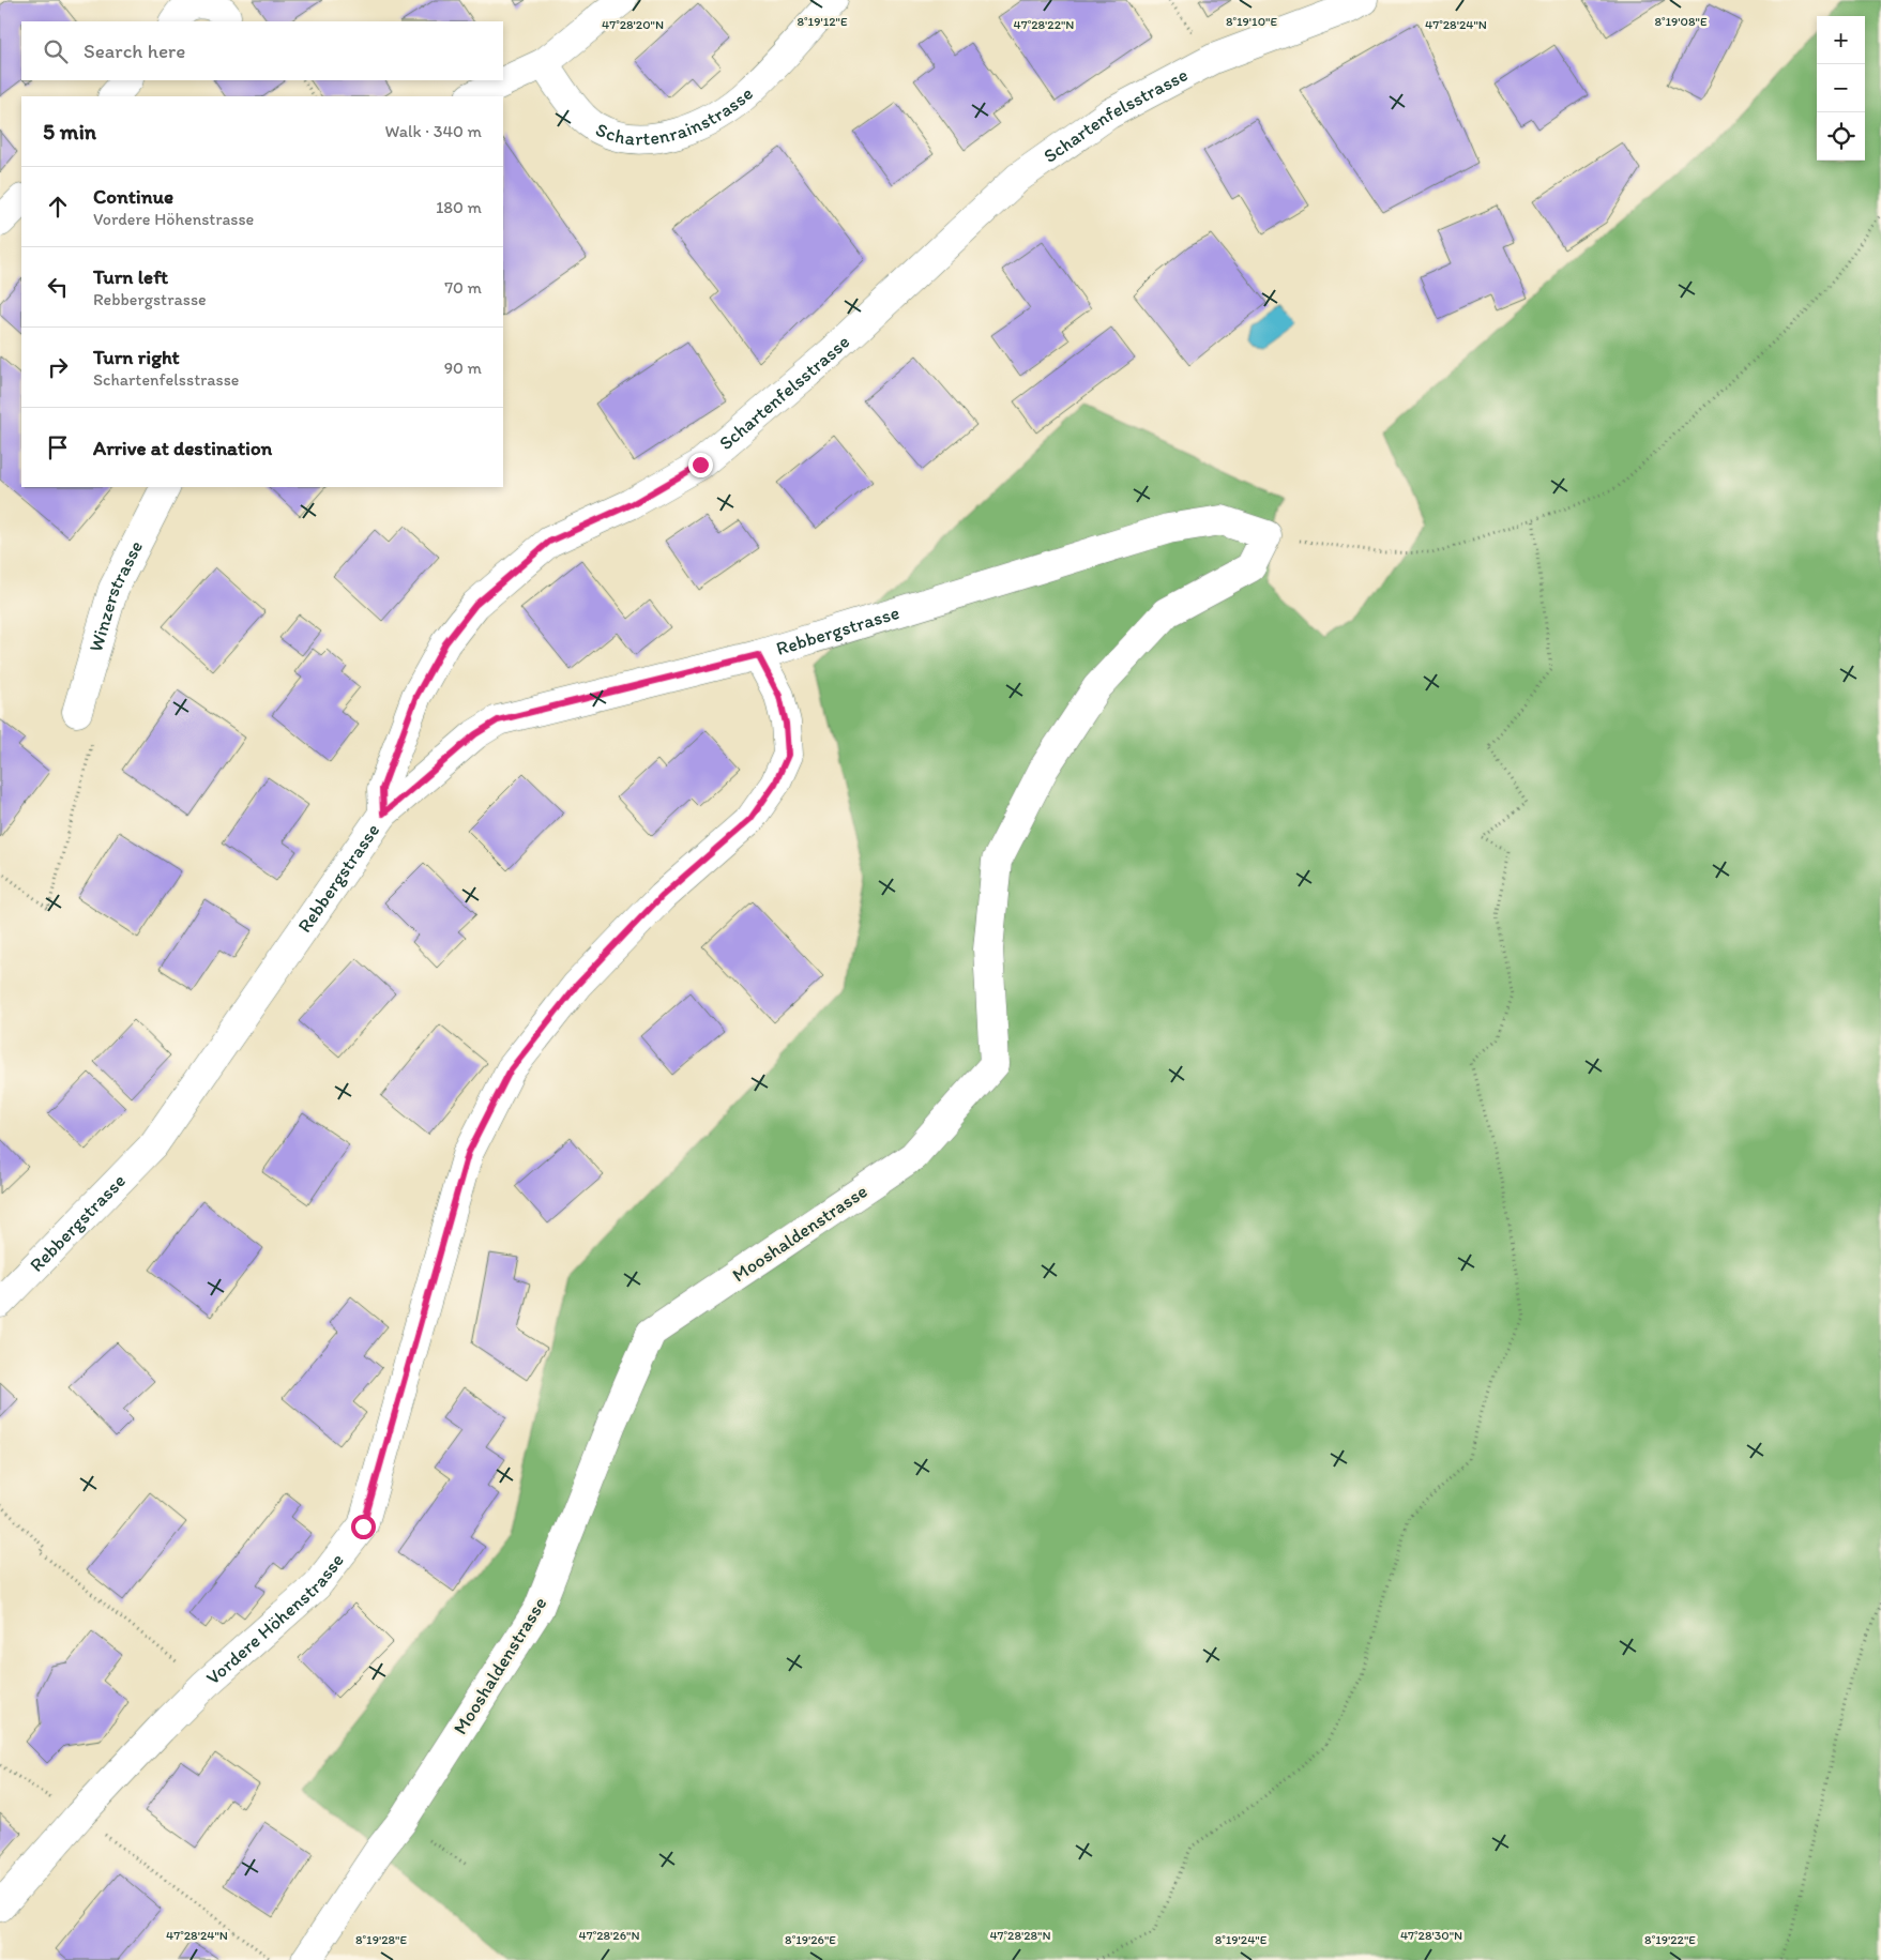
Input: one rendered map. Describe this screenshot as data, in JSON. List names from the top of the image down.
{
  "streets": {
    "street": [
      "Schartenrainstrasse",
      "Schartenfelsstrasse",
      "Winzerstrasse",
      "Rebbergstrasse",
      "Mooshaldenstrasse",
      "Vordere Höhenstrasse"
    ]
  },
  "crossings": [
    ["Schartenfelsstrasse", "Rebbergstrasse"],
    ["Rebbergstrasse", "Mooshaldenstrasse"],
    ["Rebbergstrasse", "Vordere Höhenstrasse"]
  ],
  "page": {
    "map_buttons": ["+", "−"],
    "search": "Search here",
    "heading": ["5 min", "Walk · 340 m"],
    "list": [
      ["Continue", "Vordere Höhenstrasse", "180 m"],
      ["Turn left", "Rebbergstrasse", "70 m"],
      ["Turn right", "Schartenfelsstrasse", "90 m"],
      "Arrive at destination"
    ]
  },
  "coordinates": [
    "8°19'12\"E",
    "8°19'10\"E",
    "8°19'08\"E",
    "47°28'20\"N",
    "47°28'22\"N",
    "47°28'24\"N",
    "47°28'26\"N",
    "47°28'28\"N",
    "47°28'30\"N",
    "8°19'28\"E",
    "8°19'26\"E",
    "8°19'24\"E",
    "8°19'22\"E"
  ]
}
